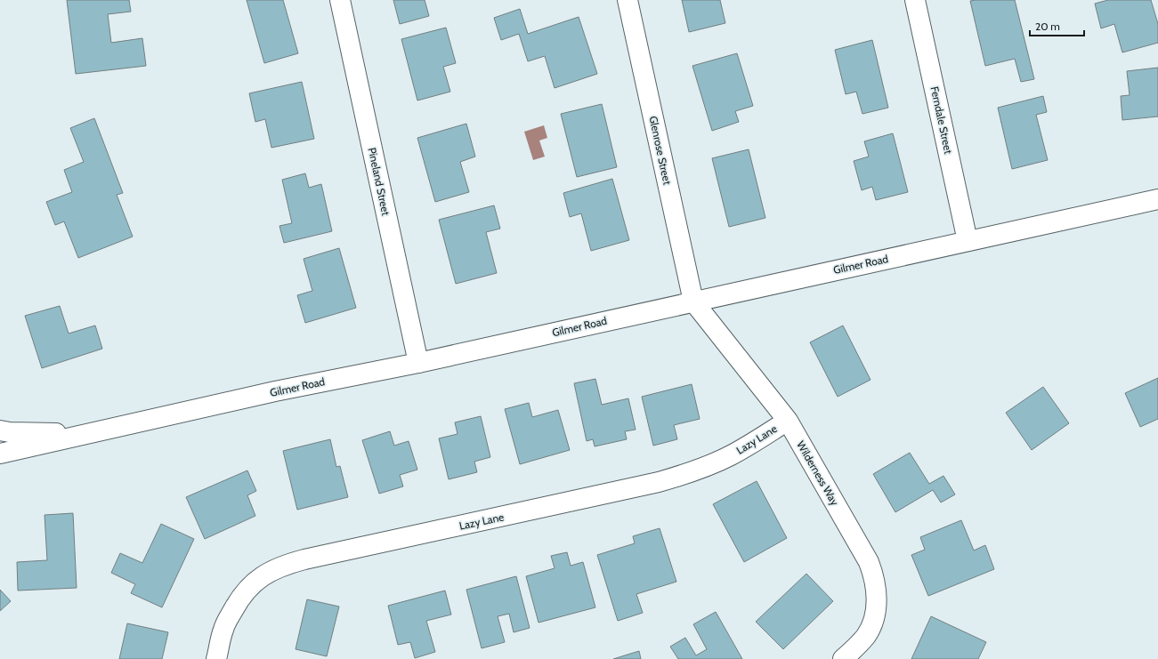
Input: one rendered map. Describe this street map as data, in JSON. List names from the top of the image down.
{
  "streets": {
    "street": [
      "Ferndale Street",
      "Glenrose Street",
      "Pineland Street",
      "Gilmer Road",
      "Lazy Lane",
      "Wilderness Way"
    ]
  },
  "crossings": [
    ["Ferndale Street", "Gilmer Road"],
    ["Glenrose Street", "Gilmer Road"],
    ["Glenrose Street", "Wilderness Way"],
    ["Pineland Street", "Gilmer Road"],
    ["Gilmer Road", "Wilderness Way"],
    ["Lazy Lane", "Wilderness Way"]
  ],
  "scale_bar": "20 m"
}
